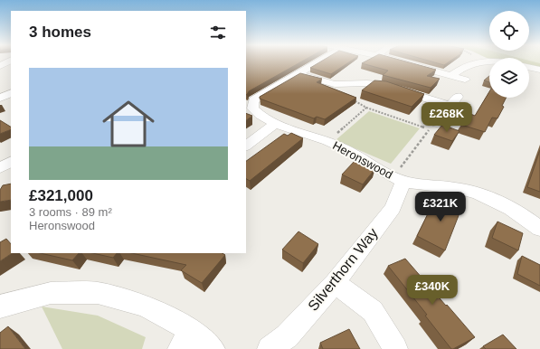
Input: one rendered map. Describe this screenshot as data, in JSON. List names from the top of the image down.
{
  "streets": {
    "street": ["Heronswood", "Silverthorn Way"]
  },
  "crossings": [
    ["Heronswood", "Silverthorn Way"]
  ],
  "page": {
    "heading": "3 homes",
    "list": [
      {
        "name": "£321,000",
        "note": "3 rooms · 89 m² · Heronswood"
      }
    ],
    "price": ["£268K", "£321K", "£340K"]
  }
}
